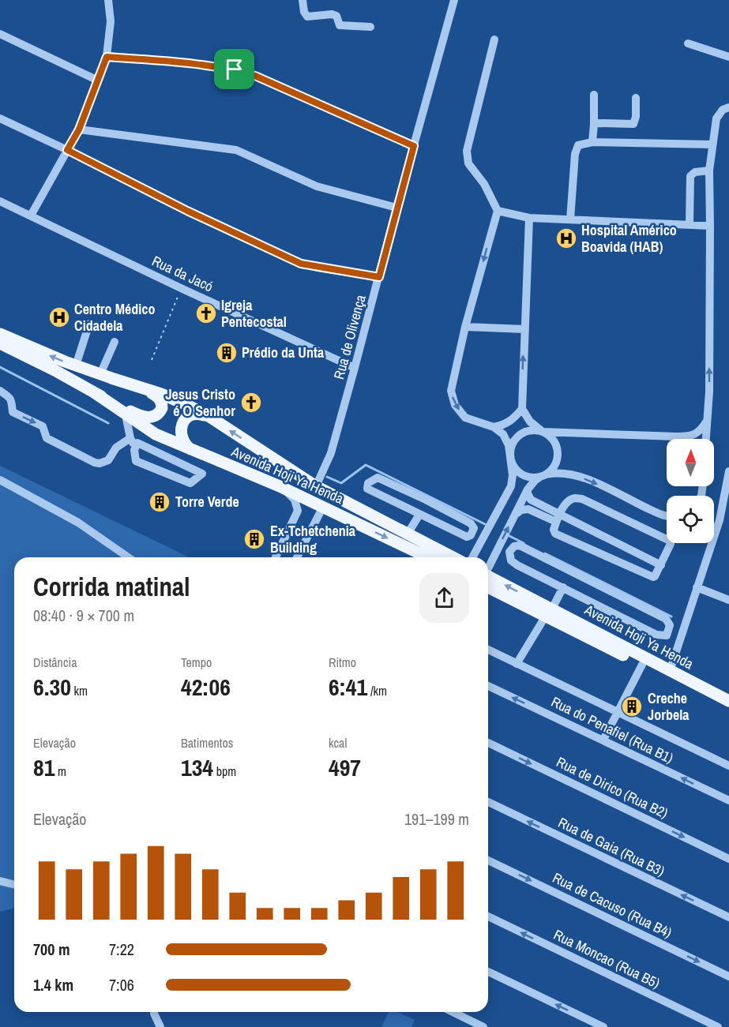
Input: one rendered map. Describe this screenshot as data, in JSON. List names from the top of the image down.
{
  "streets": {
    "main road": ["Avenida Hoji Ya Henda"],
    "street": [
      "Rua da Jacó",
      "Rua de Olivença",
      "Rua do Penafiel (Rua B1)",
      "Rua de Dirico (Rua B2)",
      "Rua de Gaia (Rua B3)",
      "Rua de Cacuso (Rua B4)",
      "Rua Moncao (Rua B5)"
    ]
  },
  "crossings": [
    ["Rua da Jacó", "Rua de Olivença"],
    ["Rua de Olivença", "Avenida Hoji Ya Henda"]
  ],
  "one_way": ["Rua de Dirico (Rua B2)", "Rua de Gaia (Rua B3)", "Rua de Cacuso (Rua B4)"],
  "places": {
    "hospital": ["Hospital Américo Boavida (HAB)", "Centro Médico Cidadela"],
    "church": ["Igreja Pentecostal", "Jesus Cristo é O Senhor"],
    "building": [
      "Prédio da Unta",
      "Torre Verde",
      "Ex-Tchetchenia Building",
      "Creche Jorbela"
    ]
  },
  "north": "top",
  "page": {
    "heading": ["Corrida matinal", "08:40 · 9 × 700 m"],
    "stats": [
      ["Distância", "6.30 km"],
      ["Tempo", "42:06"],
      ["Ritmo", "6:41 /km"],
      ["Elevação", "81 m"],
      ["Batimentos", "134 bpm"],
      ["kcal", "497"]
    ],
    "chart": ["Elevação", "191–199 m"],
    "list": [
      {
        "name": "700 m",
        "note": "7:22"
      },
      {
        "name": "1.4 km",
        "note": "7:06"
      }
    ]
  }
}
